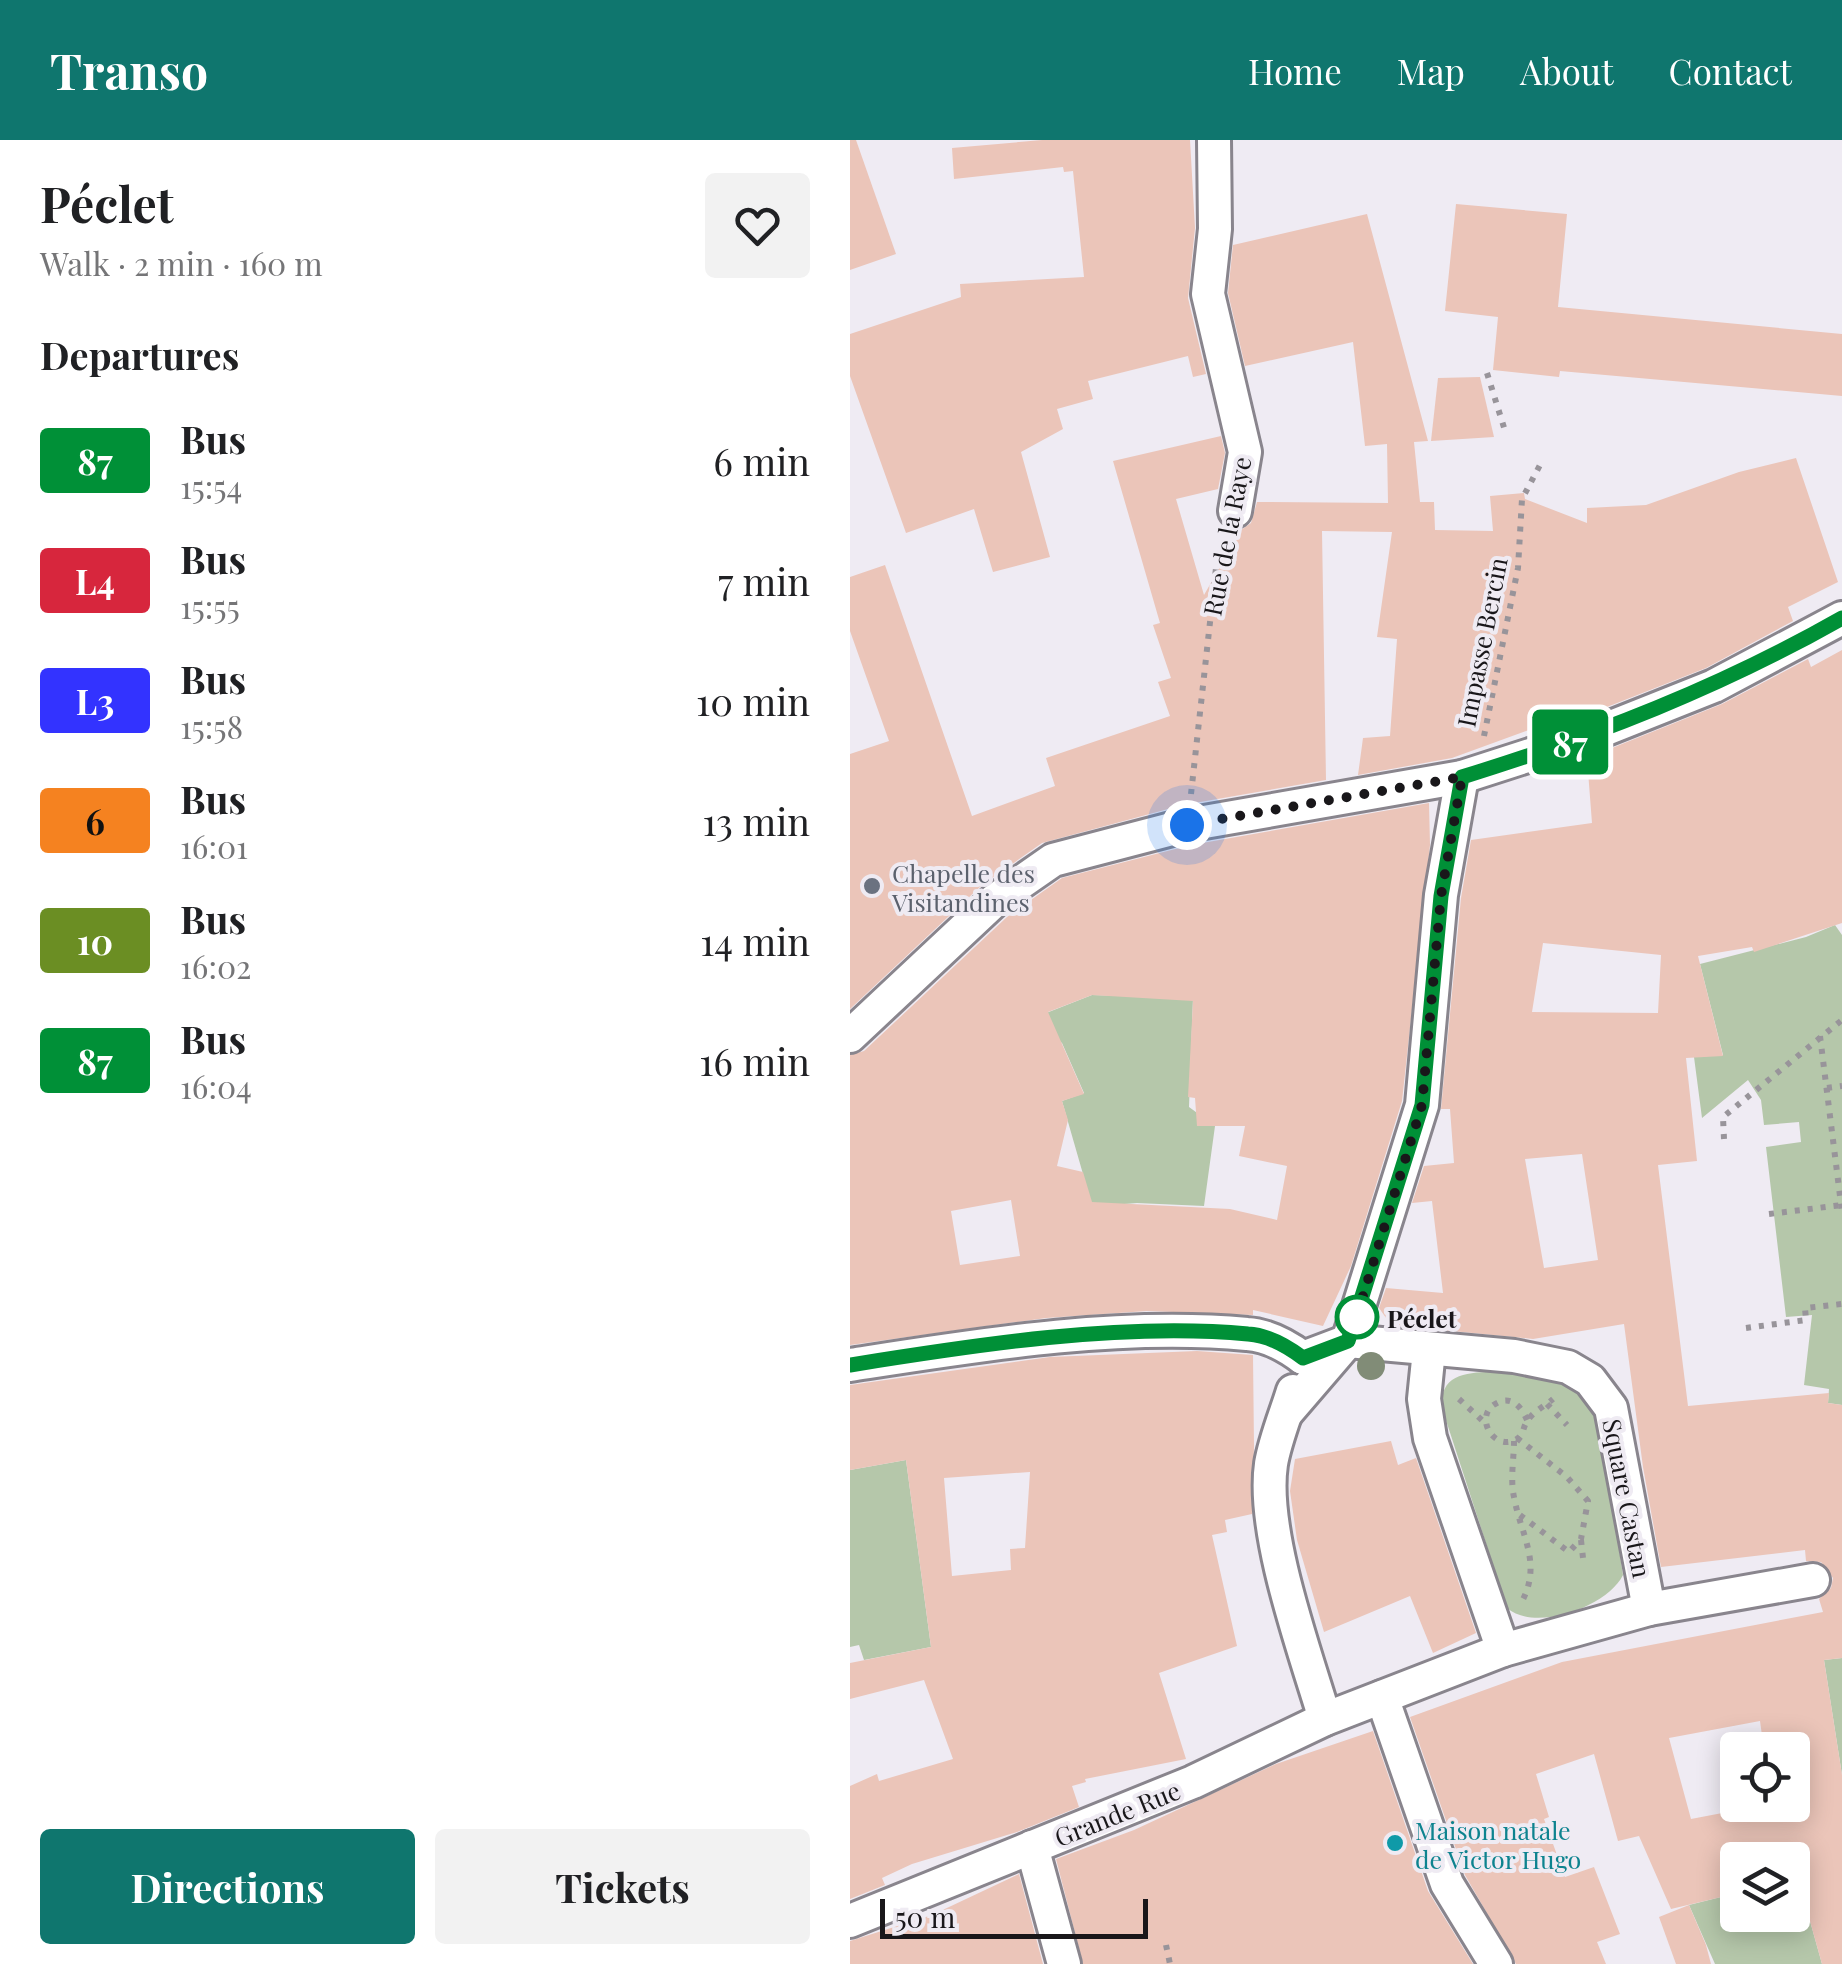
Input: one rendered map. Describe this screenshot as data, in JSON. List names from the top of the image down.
{
  "streets": {
    "street": ["Rue de la Raye", "Square Castan", "Grande Rue"],
    "path": ["Impasse Bercin"]
  },
  "crossings": [
    ["Square Castan", "Grande Rue"]
  ],
  "places": ["Chapelle des Visitandines", "Péclet", "Maison natale de Victor Hugo"],
  "lines": ["bus line 87"],
  "scale_bar": "50 m",
  "page": {
    "header": "Transo",
    "nav": [
      "Home",
      "Map",
      "About",
      "Contact"
    ],
    "heading": [
      ["Péclet", "Walk · 2 min · 160 m"],
      "Departures"
    ],
    "on_map": "87",
    "list": [
      {
        "mark": "87",
        "name": "Bus",
        "note": "15:54",
        "value": "6 min"
      },
      {
        "mark": "L4",
        "name": "Bus",
        "note": "15:55",
        "value": "7 min"
      },
      {
        "mark": "L3",
        "name": "Bus",
        "note": "15:58",
        "value": "10 min"
      },
      {
        "mark": "6",
        "name": "Bus",
        "note": "16:01",
        "value": "13 min"
      },
      {
        "mark": "10",
        "name": "Bus",
        "note": "16:02",
        "value": "14 min"
      },
      {
        "mark": "87",
        "name": "Bus",
        "note": "16:04",
        "value": "16 min"
      }
    ],
    "buttons": ["Directions", "Tickets"],
    "scale": "50 m"
  }
}
